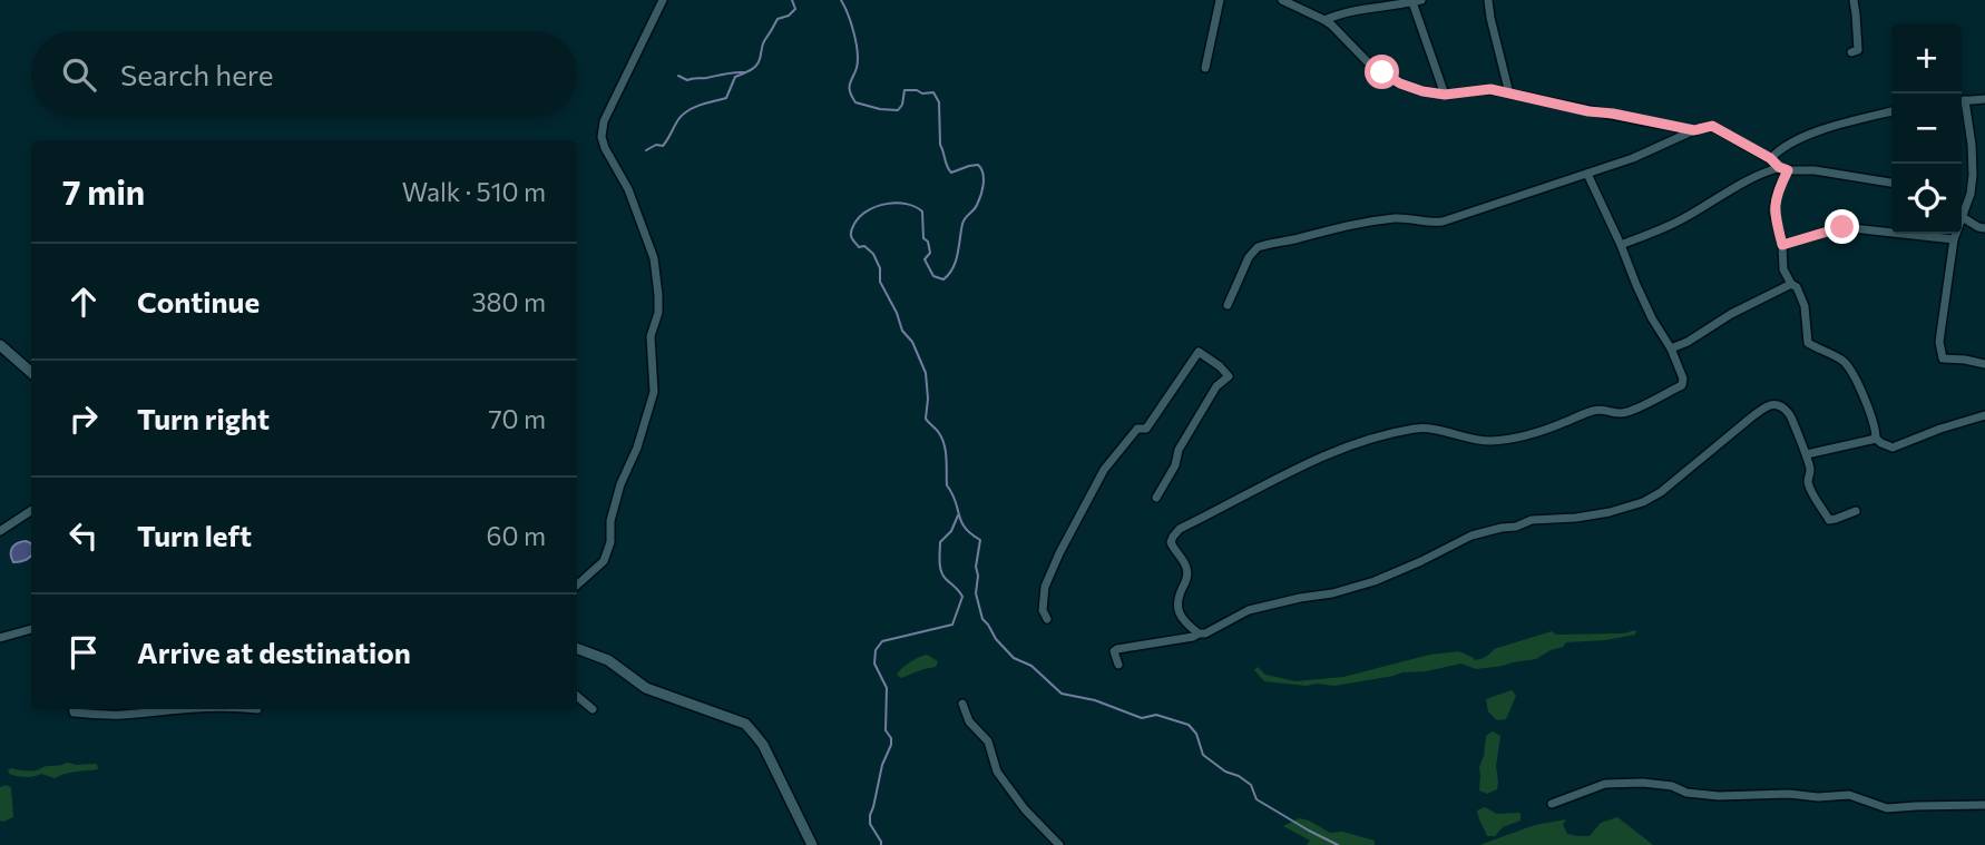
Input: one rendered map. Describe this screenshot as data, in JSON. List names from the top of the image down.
{
  "page": {
    "map_buttons": ["+", "−"],
    "search": "Search here",
    "heading": ["7 min", "Walk · 510 m"],
    "list": [
      ["Continue", "380 m"],
      ["Turn right", "70 m"],
      ["Turn left", "60 m"],
      "Arrive at destination"
    ]
  }
}
